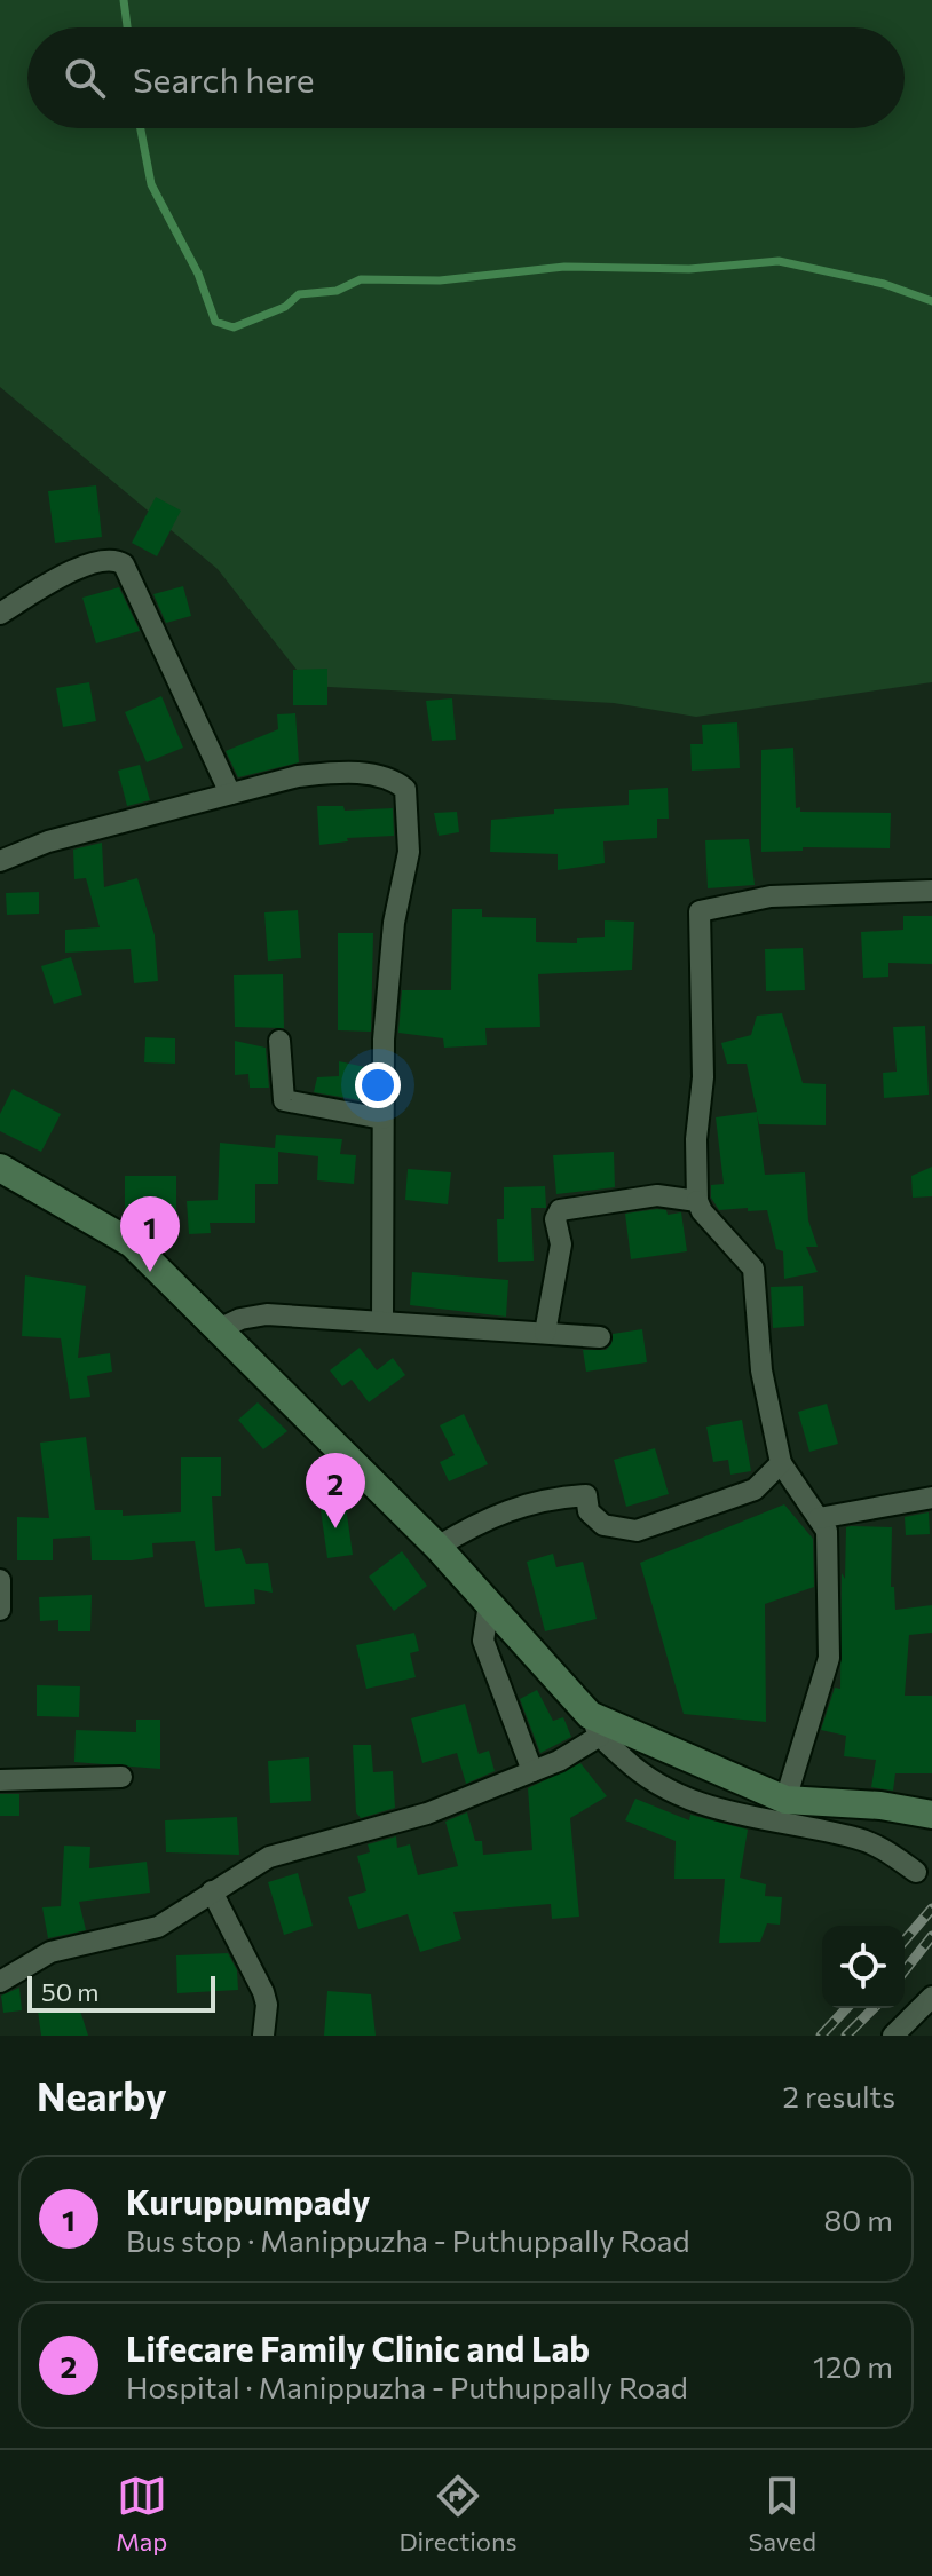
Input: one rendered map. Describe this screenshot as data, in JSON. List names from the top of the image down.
{
  "scale_bar": "50 m",
  "page": {
    "search": "Search here",
    "pins": ["1", "2"],
    "scale": "50 m",
    "heading": ["Nearby", "2 results"],
    "list": [
      {
        "mark": "1",
        "name": "Kuruppumpady",
        "note": "Bus stop · Manippuzha - Puthuppally Road",
        "value": "80 m"
      },
      {
        "mark": "2",
        "name": "Lifecare Family Clinic and Lab",
        "note": "Hospital · Manippuzha - Puthuppally Road",
        "value": "120 m"
      }
    ],
    "nav": ["Map", "Directions", "Saved"]
  }
}
